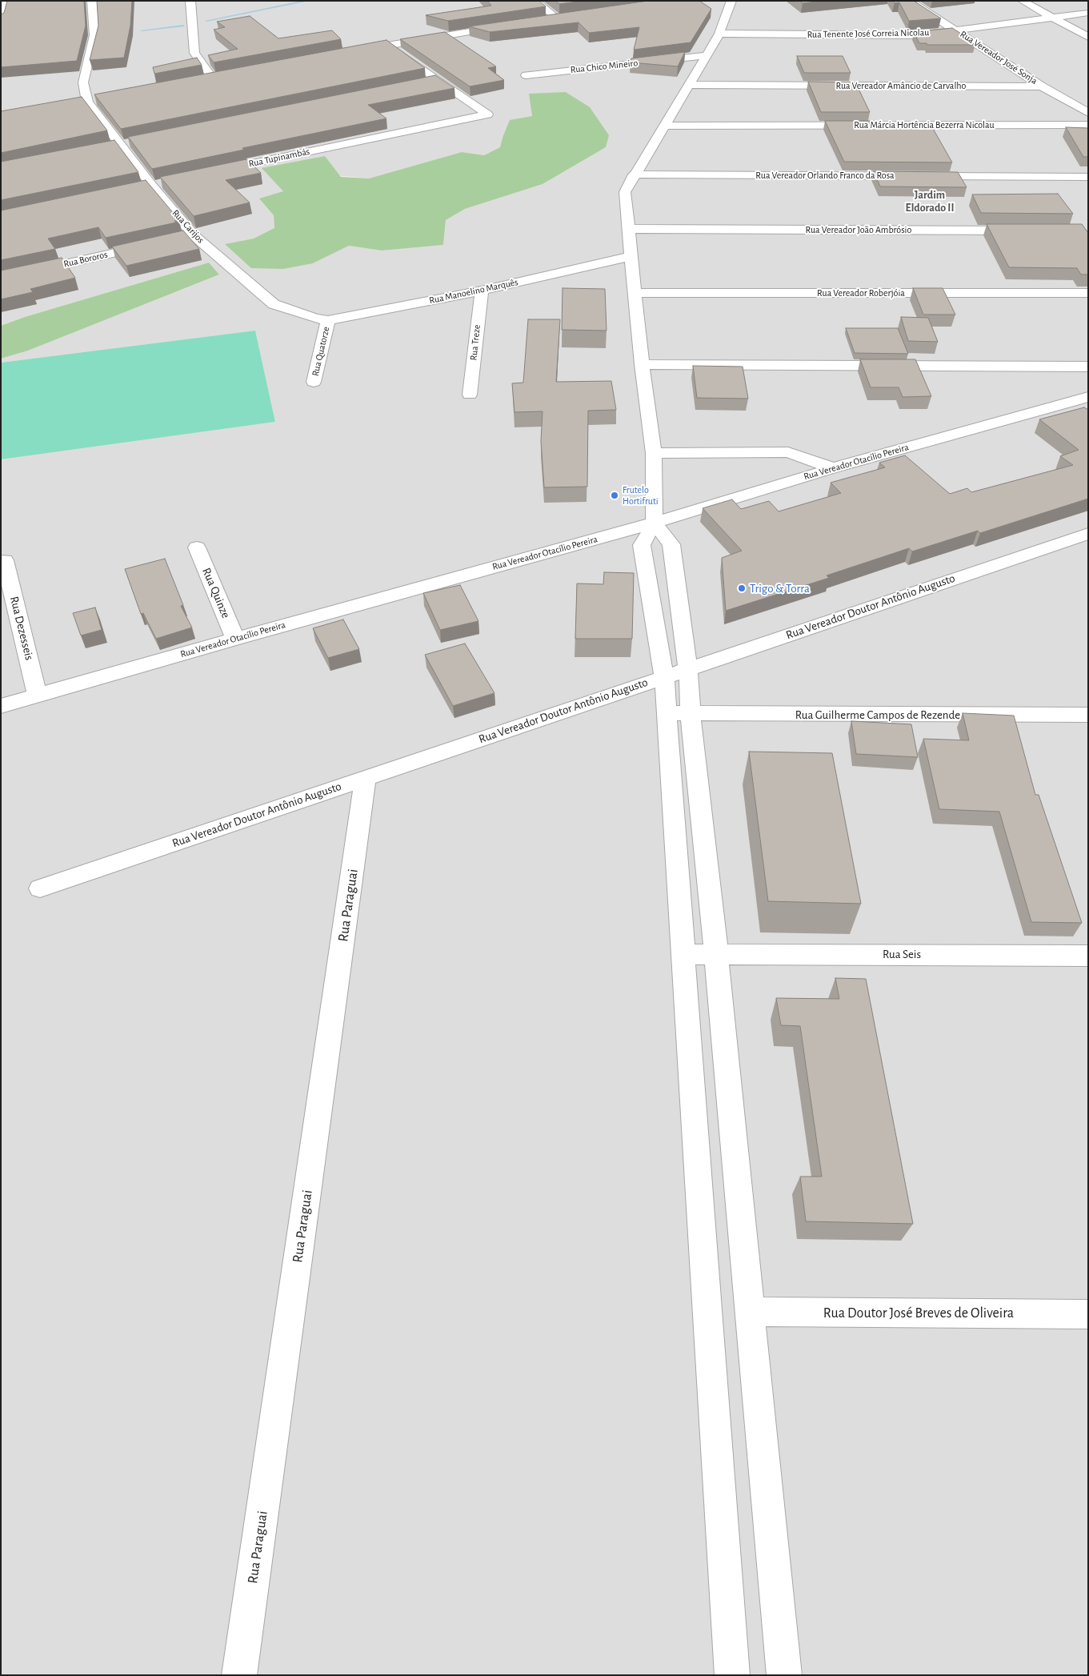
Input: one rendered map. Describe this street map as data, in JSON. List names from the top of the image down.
{
  "streets": {
    "street": [
      "Rua Tenente José Correia Nicolau",
      "Rua Vereador José Sonja",
      "Rua Chico Mineiro",
      "Rua Vereador Amâncio de Carvalho",
      "Rua Márcia Hortência Bezerra Nicolau",
      "Rua Tupinambás",
      "Rua Vereador Orlando Franco da Rosa",
      "Rua Carijos",
      "Rua Vereador João Ambrósio",
      "Rua Bororos",
      "Rua Manoelino Marquês",
      "Rua Vereador Roberjóia",
      "Rua Treze",
      "Rua Quatorze",
      "Rua Vereador Otacílio Pereira",
      "Rua Quinze",
      "Rua Vereador Doutor Antônio Augusto",
      "Rua Dezesseis",
      "Rua Guilherme Campos de Rezende",
      "Rua Paraguai",
      "Rua Seis",
      "Rua Doutor José Breves de Oliveira"
    ]
  },
  "crossings": [
    ["Rua Tenente José Correia Nicolau", "Rua Vereador José Sonja"],
    ["Rua Vereador José Sonja", "Rua Vereador Amâncio de Carvalho"],
    ["Rua Carijos", "Rua Manoelino Marquês"],
    ["Rua Carijos", "Rua Quatorze"],
    ["Rua Manoelino Marquês", "Rua Treze"],
    ["Rua Manoelino Marquês", "Rua Quatorze"],
    ["Rua Vereador Otacílio Pereira", "Rua Quinze"],
    ["Rua Vereador Otacílio Pereira", "Rua Dezesseis"],
    ["Rua Vereador Doutor Antônio Augusto", "Rua Paraguai"]
  ],
  "districts": ["Jardim Eldorado II"],
  "places": ["Frutelo Hortifruti", "Trigo & Torra"]
}
